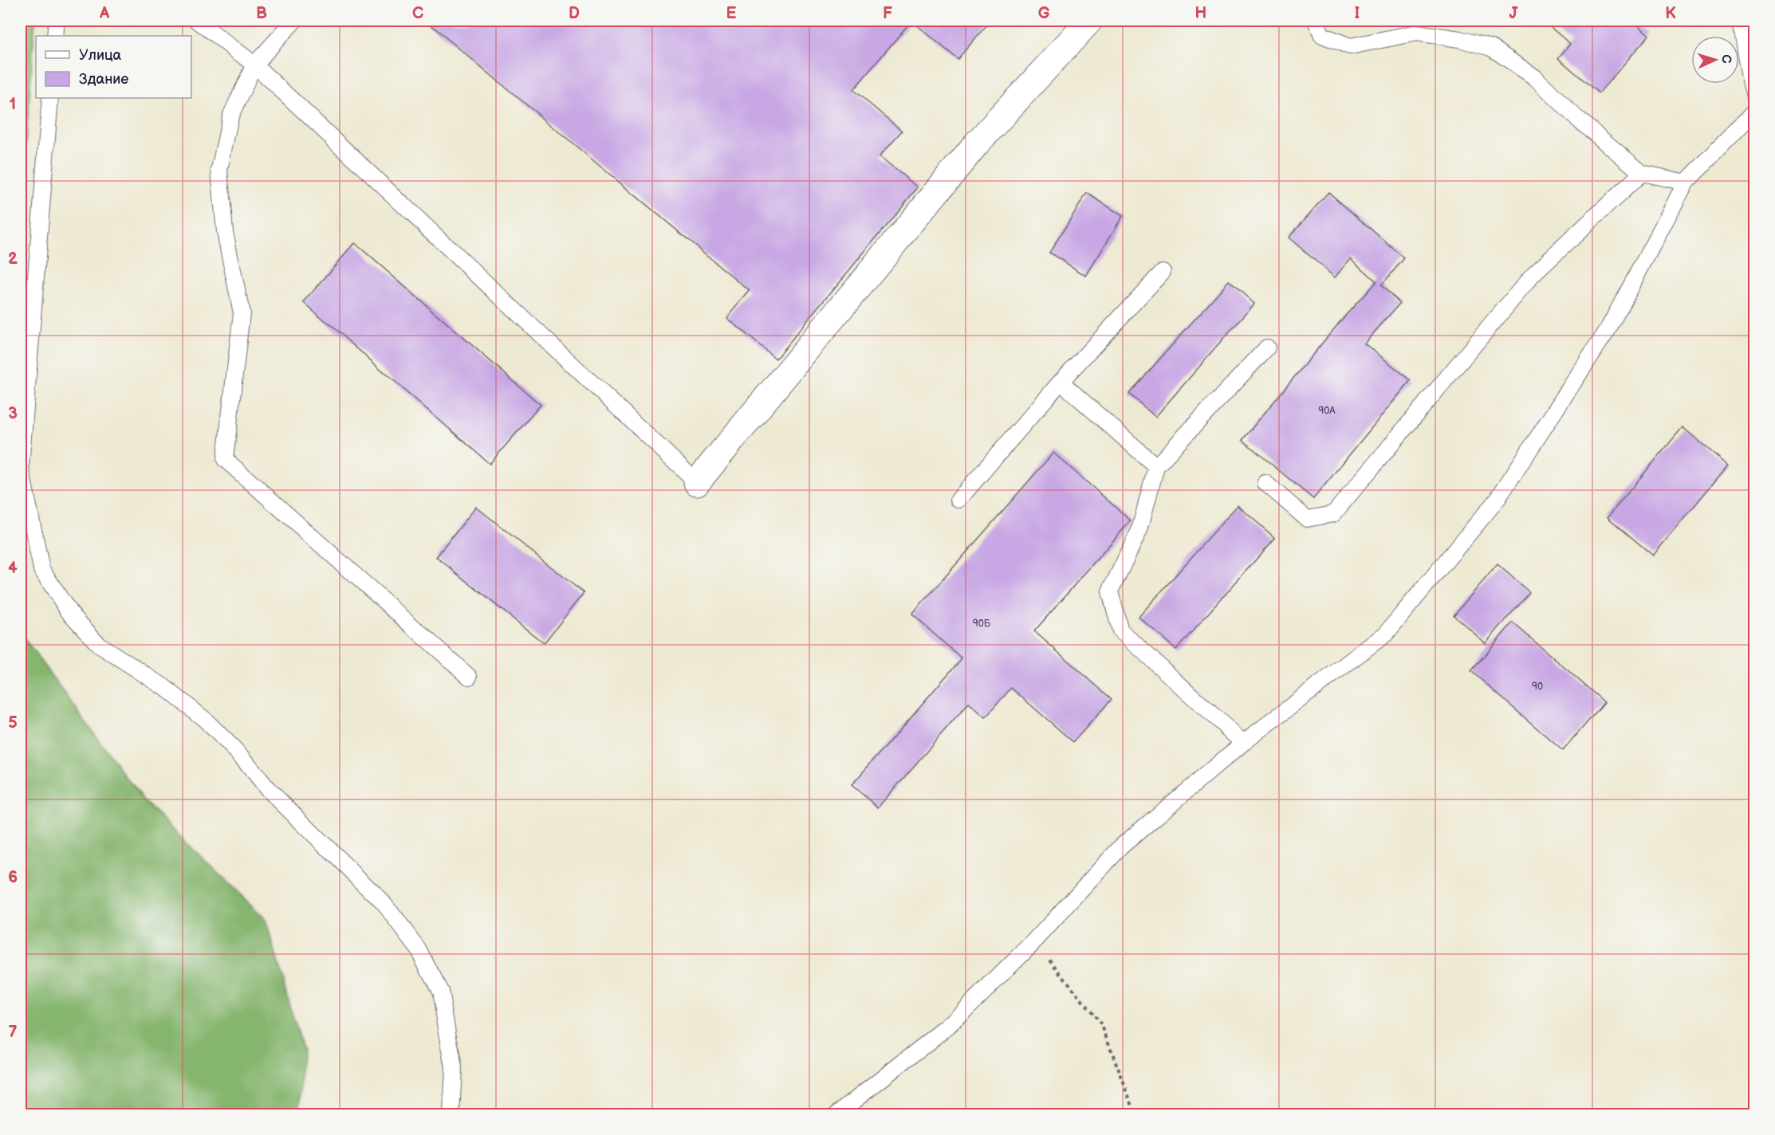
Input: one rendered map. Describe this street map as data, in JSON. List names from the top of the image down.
{
  "house_numbers": ["90А", "90Б", "90"],
  "legend": ["Улица", "Здание"],
  "north": "right",
  "grid": {
    "columns": [
      "A",
      "B",
      "C",
      "D",
      "E",
      "F",
      "G",
      "H",
      "I",
      "J",
      "K"
    ],
    "rows": [
      "1",
      "2",
      "3",
      "4",
      "5",
      "6",
      "7"
    ]
  }
}
